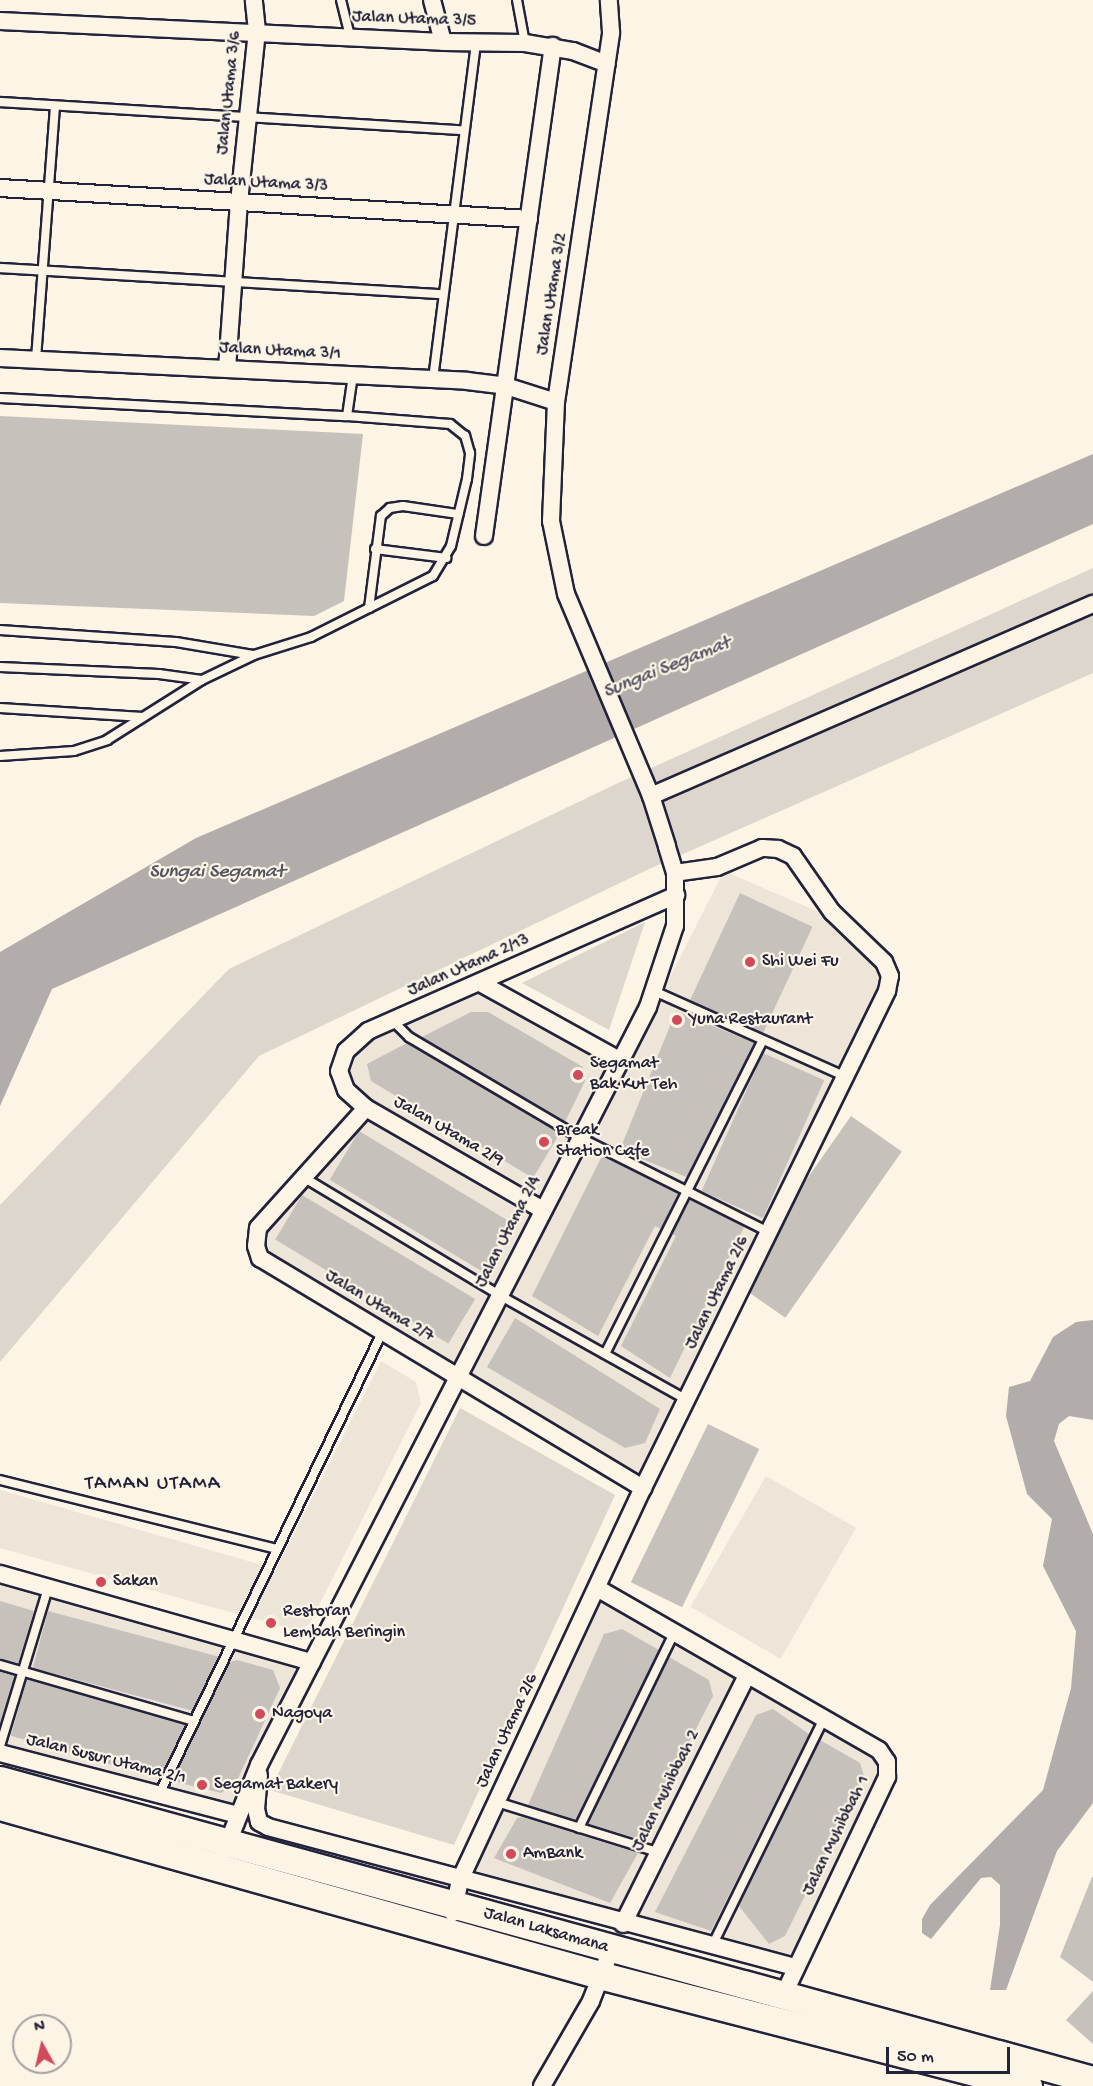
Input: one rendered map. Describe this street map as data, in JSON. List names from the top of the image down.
{
  "streets": {
    "main road": ["Jalan Laksamana"],
    "street": [
      "Jalan Utama 3/5",
      "Jalan Utama 3/6",
      "Jalan Utama 3/3",
      "Jalan Utama 3/2",
      "Jalan Utama 3/1",
      "Jalan Utama 2/13",
      "Jalan Utama 2/9",
      "Jalan Utama 2/4",
      "Jalan Utama 2/6",
      "Jalan Utama 2/7",
      "Jalan Susur Utama 2/1",
      "Jalan Muhibbah 2",
      "Jalan Muhibbah 1"
    ]
  },
  "crossings": [
    ["Jalan Utama 3/5", "Jalan Utama 3/6"],
    ["Jalan Utama 3/5", "Jalan Utama 3/2"],
    ["Jalan Utama 3/6", "Jalan Utama 3/3"],
    ["Jalan Utama 3/6", "Jalan Utama 3/1"],
    ["Jalan Utama 3/3", "Jalan Utama 3/2"],
    ["Jalan Utama 3/2", "Jalan Utama 3/1"],
    ["Jalan Utama 3/2", "Jalan Utama 2/4"],
    ["Jalan Utama 2/13", "Jalan Utama 2/9"],
    ["Jalan Utama 2/13", "Jalan Utama 2/4"],
    ["Jalan Utama 2/13", "Jalan Utama 2/7"],
    ["Jalan Utama 2/9", "Jalan Utama 2/4"],
    ["Jalan Utama 2/9", "Jalan Utama 2/7"],
    ["Jalan Utama 2/4", "Jalan Utama 2/6"],
    ["Jalan Utama 2/4", "Jalan Utama 2/7"],
    ["Jalan Utama 2/4", "Jalan Susur Utama 2/1"],
    ["Jalan Utama 2/4", "Jalan Laksamana"],
    ["Jalan Utama 2/6", "Jalan Utama 2/7"],
    ["Jalan Utama 2/6", "Jalan Muhibbah 1"],
    ["Jalan Utama 2/6", "Jalan Laksamana"],
    ["Jalan Muhibbah 2", "Jalan Muhibbah 1"],
    ["Jalan Muhibbah 1", "Jalan Laksamana"]
  ],
  "districts": ["TAMAN UTAMA"],
  "water": ["Sungai Segamat"],
  "places": [
    "Shi Wei Fu",
    "Yuna Restaurant",
    "Segamat Bak Kut Teh",
    "Break Station Cafe",
    "Sakan",
    "Restoran Lembah Beringin",
    "Nagoya",
    "Segamat Bakery",
    "AmBank"
  ],
  "scale_bar": "50 m",
  "north": "top"
}
